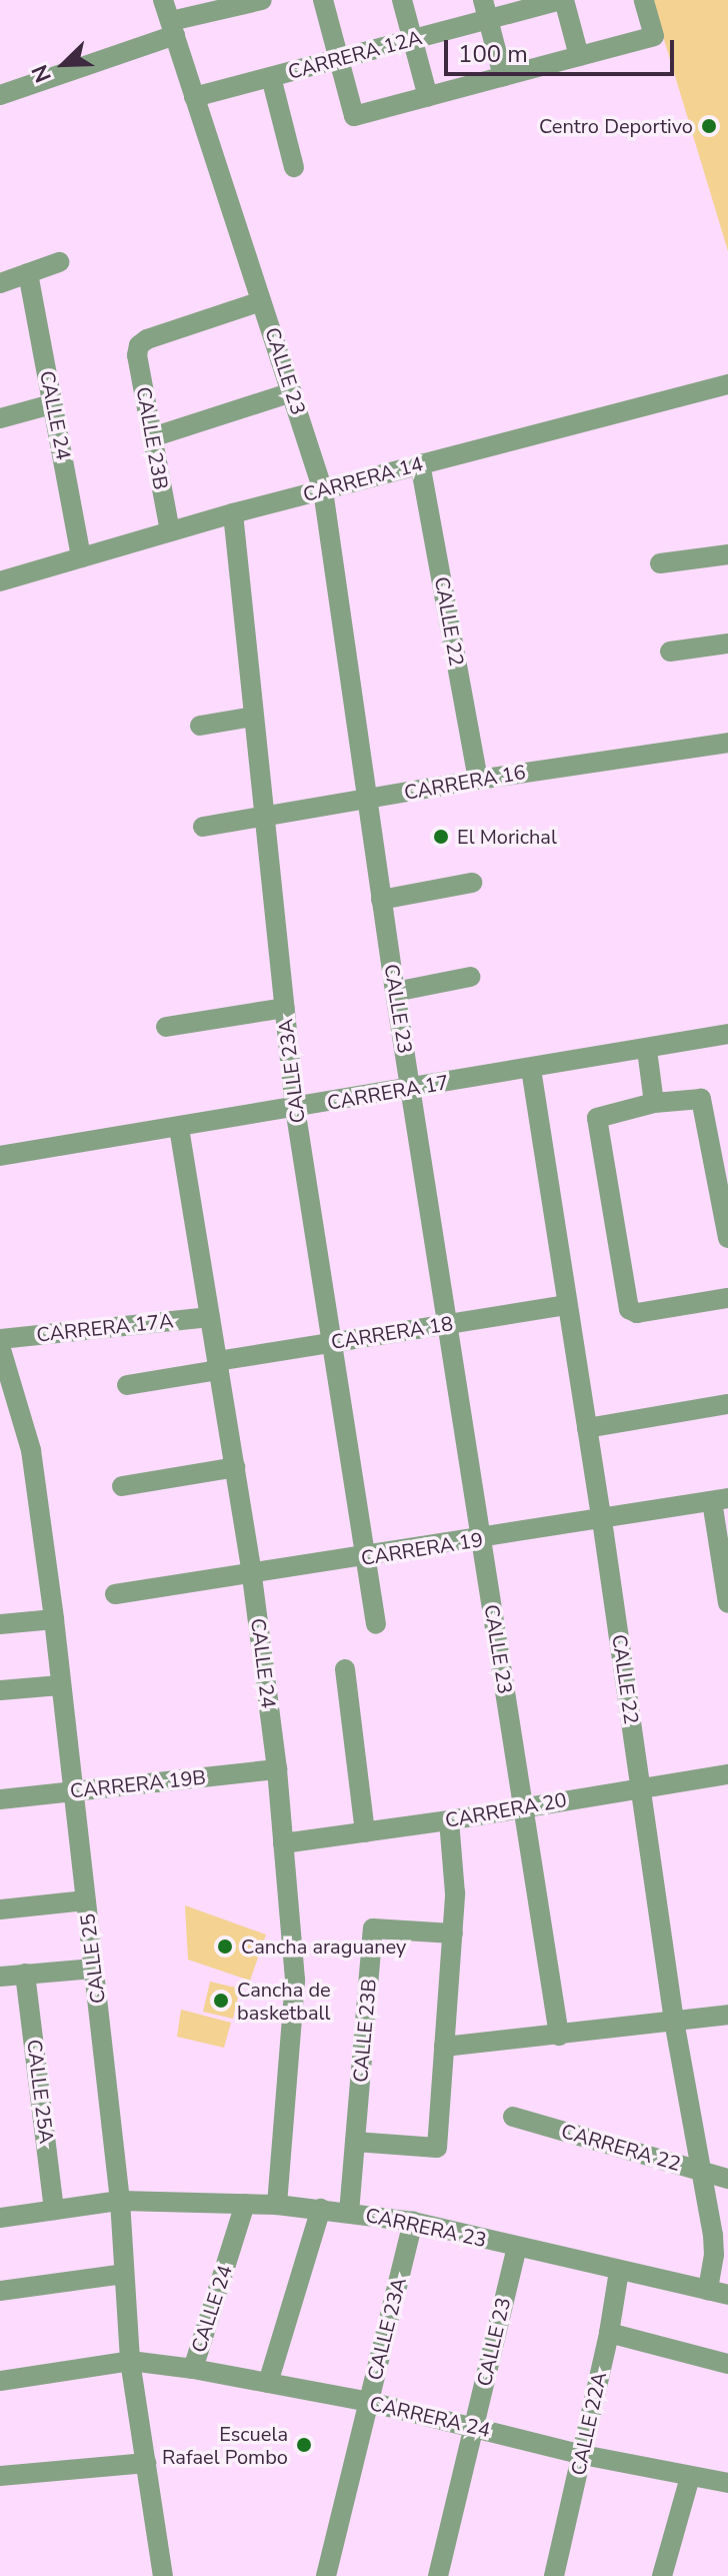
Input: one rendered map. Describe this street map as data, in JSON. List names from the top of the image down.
{
  "streets": {
    "street": [
      "CARRERA 12A",
      "CALLE 23",
      "CALLE 24",
      "CALLE 23B",
      "CARRERA 14",
      "CALLE 22",
      "CARRERA 16",
      "CALLE 23A",
      "CARRERA 17",
      "CARRERA 17A",
      "CARRERA 18",
      "CARRERA 19",
      "CARRERA 19B",
      "CARRERA 20",
      "CALLE 25",
      "CALLE 25A",
      "CARRERA 22",
      "CARRERA 23",
      "CARRERA 24",
      "CALLE 22A"
    ]
  },
  "crossings": [
    ["CARRERA 12A", "CALLE 23"],
    ["CALLE 23", "CALLE 23B"],
    ["CALLE 23", "CARRERA 14"],
    ["CALLE 23", "CARRERA 16"],
    ["CALLE 23", "CARRERA 17"],
    ["CALLE 23", "CARRERA 18"],
    ["CALLE 23", "CARRERA 19"],
    ["CALLE 23", "CARRERA 20"],
    ["CALLE 23", "CARRERA 23"],
    ["CALLE 23", "CARRERA 24"],
    ["CALLE 24", "CARRERA 14"],
    ["CALLE 24", "CARRERA 17"],
    ["CALLE 24", "CARRERA 17A"],
    ["CALLE 24", "CARRERA 18"],
    ["CALLE 24", "CARRERA 19"],
    ["CALLE 24", "CARRERA 19B"],
    ["CALLE 24", "CARRERA 20"],
    ["CALLE 24", "CARRERA 23"],
    ["CALLE 24", "CARRERA 24"],
    ["CALLE 23B", "CARRERA 14"],
    ["CALLE 23B", "CARRERA 23"],
    ["CARRERA 14", "CALLE 22"],
    ["CARRERA 14", "CALLE 23A"],
    ["CALLE 22", "CARRERA 16"],
    ["CALLE 22", "CARRERA 17"],
    ["CALLE 22", "CARRERA 18"],
    ["CALLE 22", "CARRERA 19"],
    ["CALLE 22", "CARRERA 20"],
    ["CALLE 22", "CARRERA 22"],
    ["CALLE 22", "CARRERA 23"],
    ["CARRERA 16", "CALLE 23A"],
    ["CALLE 23A", "CARRERA 17"],
    ["CALLE 23A", "CARRERA 18"],
    ["CALLE 23A", "CARRERA 19"],
    ["CALLE 23A", "CARRERA 23"],
    ["CALLE 23A", "CARRERA 24"],
    ["CARRERA 19B", "CALLE 25"],
    ["CALLE 25", "CARRERA 23"],
    ["CALLE 25", "CARRERA 24"],
    ["CARRERA 23", "CALLE 22A"],
    ["CARRERA 24", "CALLE 22A"]
  ],
  "places": [
    "Centro Deportivo",
    "El Morichal",
    "Cancha araguaney",
    "Cancha de basketball",
    "Escuela Rafael Pombo"
  ],
  "scale_bar": "100 m",
  "north": "bottom left"
}
